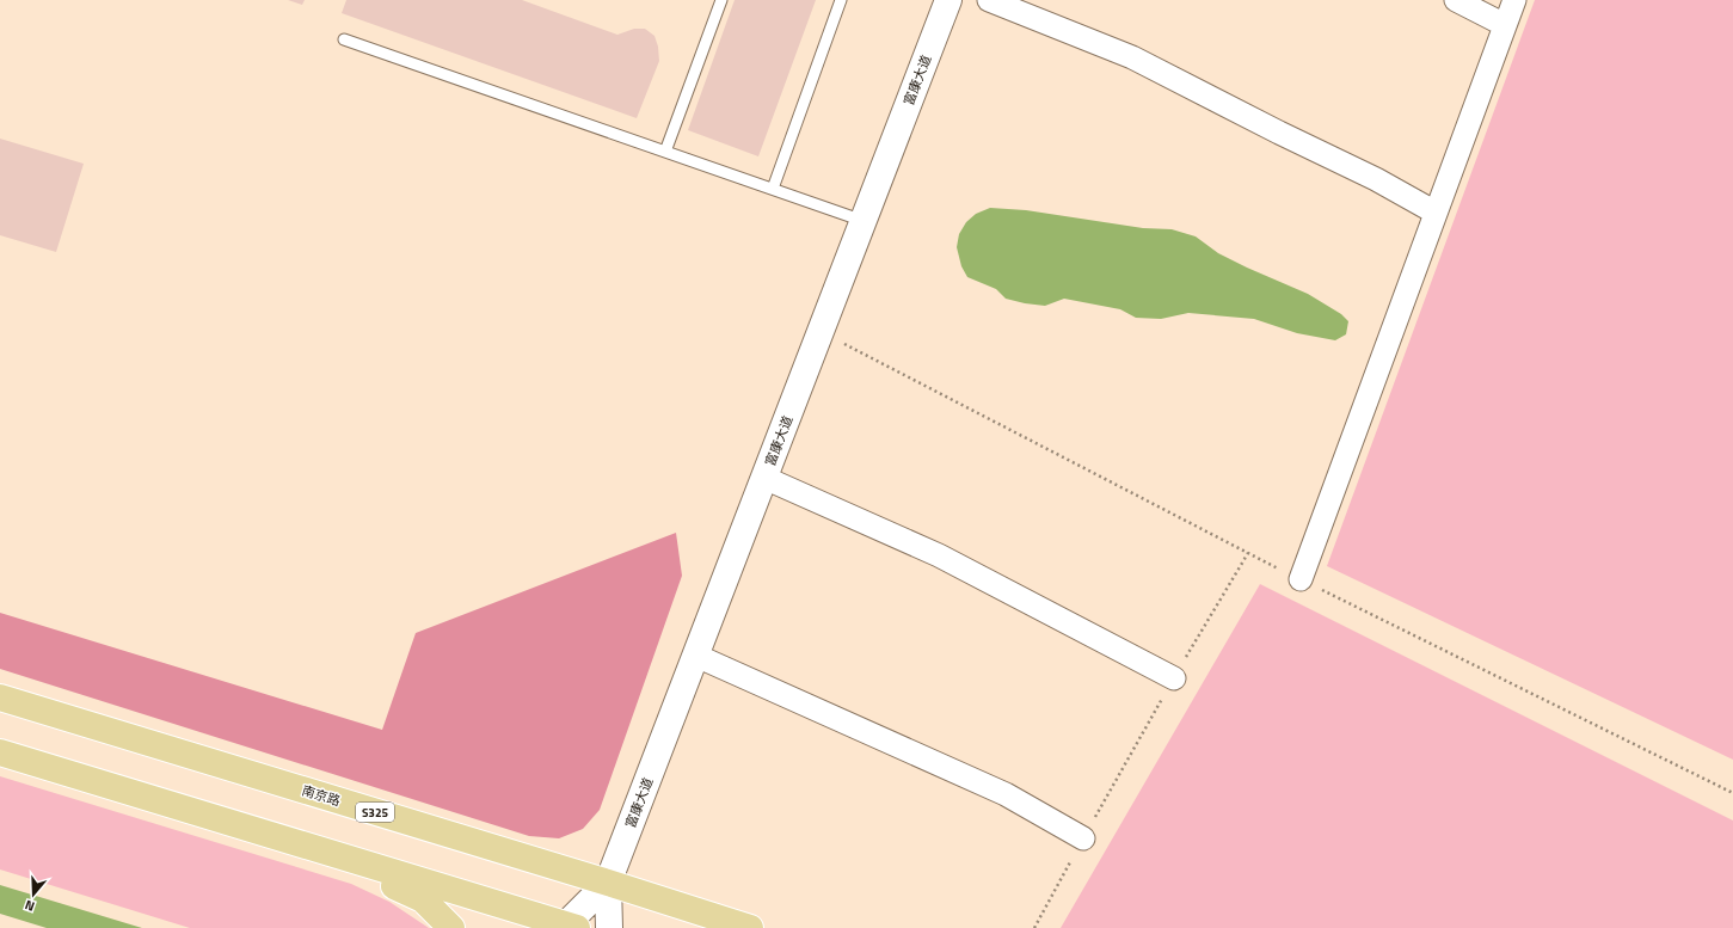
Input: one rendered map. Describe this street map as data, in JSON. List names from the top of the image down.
{
  "streets": {
    "main road": ["南京路", "S325"],
    "street": ["富康大道"]
  },
  "crossings": [
    ["富康大道", "南京路"]
  ],
  "north": "bottom"
}
